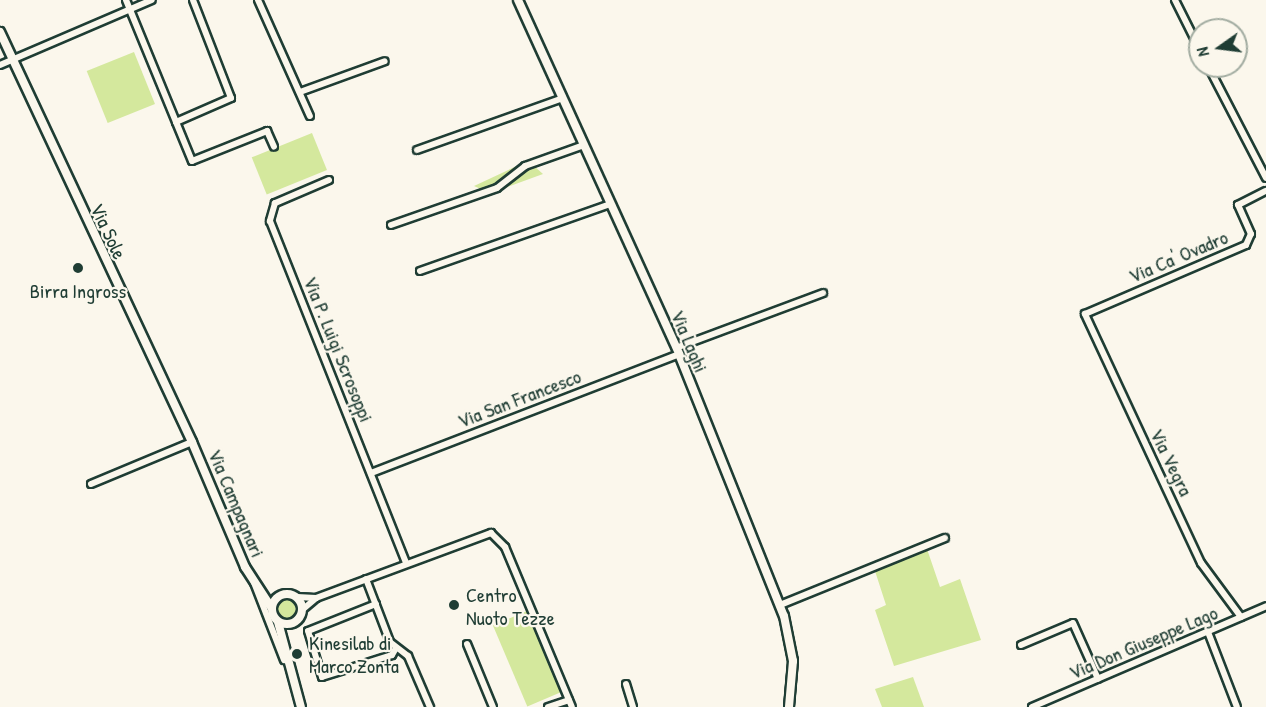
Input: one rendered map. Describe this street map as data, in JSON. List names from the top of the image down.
{
  "streets": {
    "main road": ["Via Sole", "Via Laghi", "Via Campagnari"],
    "street": [
      "Via Ca' Ovadro",
      "Via P. Luigi Scrosoppi",
      "Via San Francesco",
      "Via Vegra",
      "Via Don Giuseppe Lago"
    ]
  },
  "crossings": [
    ["Via Sole", "Via Campagnari"],
    ["Via Ca' Ovadro", "Via Vegra"],
    ["Via Laghi", "Via San Francesco"],
    ["Via P. Luigi Scrosoppi", "Via San Francesco"],
    ["Via Vegra", "Via Don Giuseppe Lago"]
  ],
  "places": ["Birra Ingross", "Centro Nuoto Tezze", "Kinesilab di Marco Zonta"],
  "north": "left"
}
